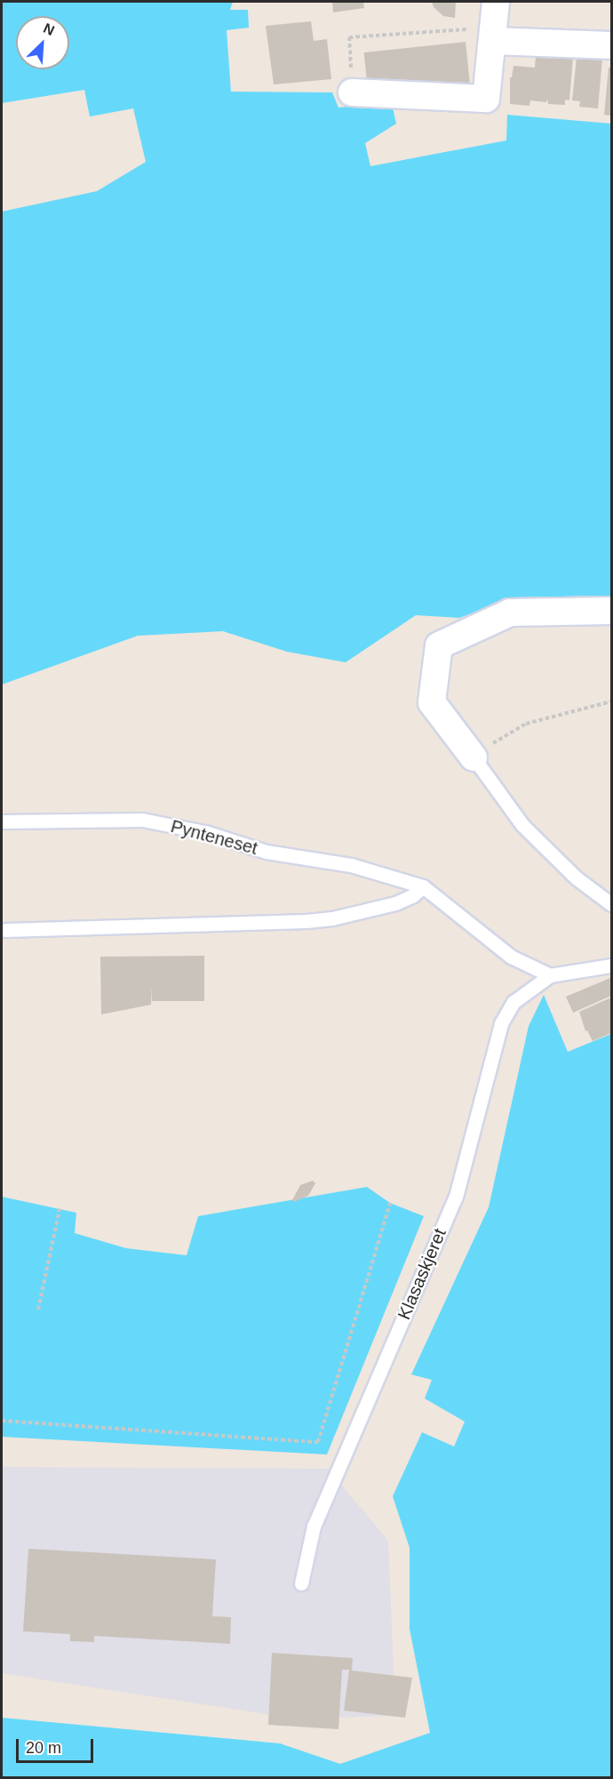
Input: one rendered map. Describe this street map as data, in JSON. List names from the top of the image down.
{
  "streets": {
    "lane": ["Pynteneset", "Klasaskjeret"]
  },
  "crossings": [
    ["Pynteneset", "Klasaskjeret"]
  ],
  "scale_bar": "20 m",
  "north": "top right"
}
